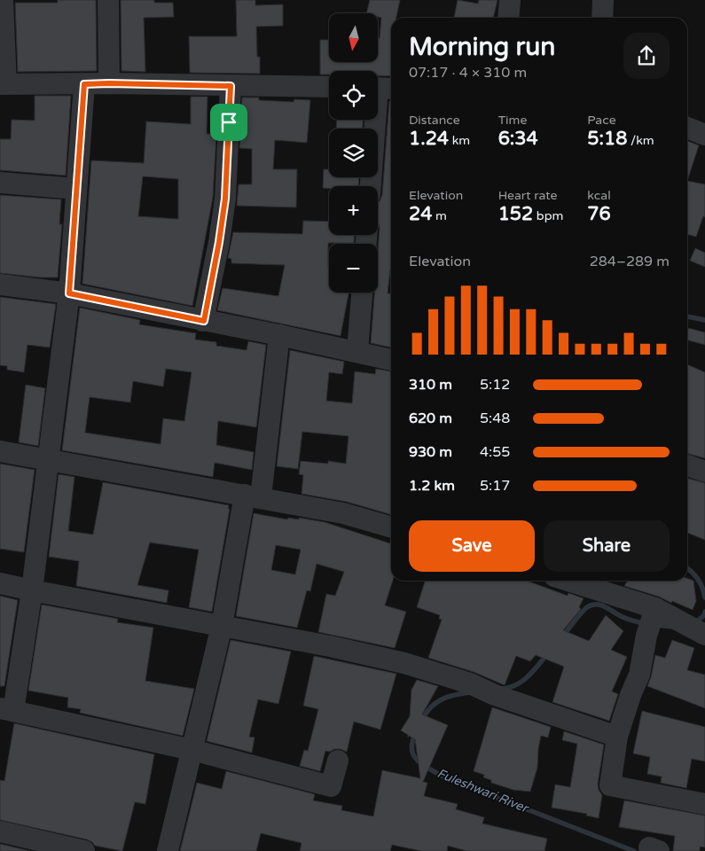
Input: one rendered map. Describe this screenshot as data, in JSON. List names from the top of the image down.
{
  "water": ["Fuleshwari River"],
  "north": "bottom",
  "page": {
    "map_buttons": ["+", "−"],
    "heading": ["Morning run", "07:17 · 4 × 310 m"],
    "stats": [
      ["Distance", "1.24 km"],
      ["Time", "6:34"],
      ["Pace", "5:18 /km"],
      ["Elevation", "24 m"],
      ["Heart rate", "152 bpm"],
      ["kcal", "76"]
    ],
    "chart": ["Elevation", "284–289 m"],
    "list": [
      {
        "name": "310 m",
        "note": "5:12"
      },
      {
        "name": "620 m",
        "note": "5:48"
      },
      {
        "name": "930 m",
        "note": "4:55"
      },
      {
        "name": "1.2 km",
        "note": "5:17"
      }
    ],
    "buttons": ["Save", "Share"]
  }
}
